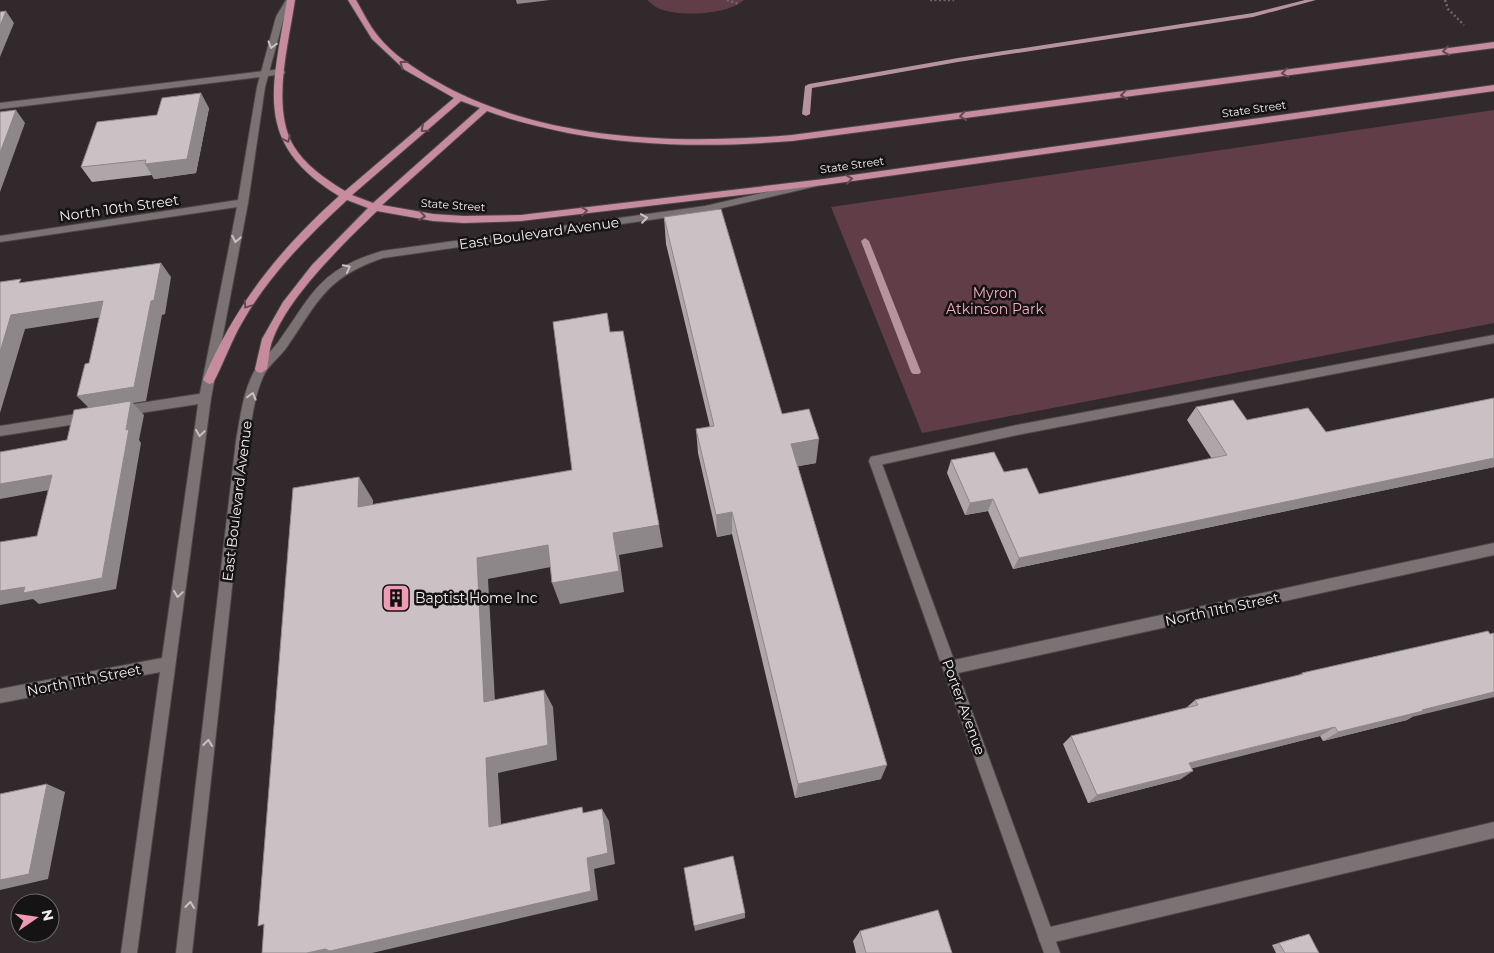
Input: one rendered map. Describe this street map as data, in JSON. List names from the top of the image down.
{
  "streets": {
    "main road": ["State Street"],
    "street": [
      "North 10th Street",
      "East Boulevard Avenue",
      "North 11th Street",
      "Porter Avenue"
    ]
  },
  "crossings": [
    ["State Street", "East Boulevard Avenue"],
    ["North 11th Street", "Porter Avenue"]
  ],
  "one_way": ["East Boulevard Avenue"],
  "parks": ["Myron Atkinson Park"],
  "places": {
    "building": ["Baptist Home Inc"]
  },
  "north": "right"
}
